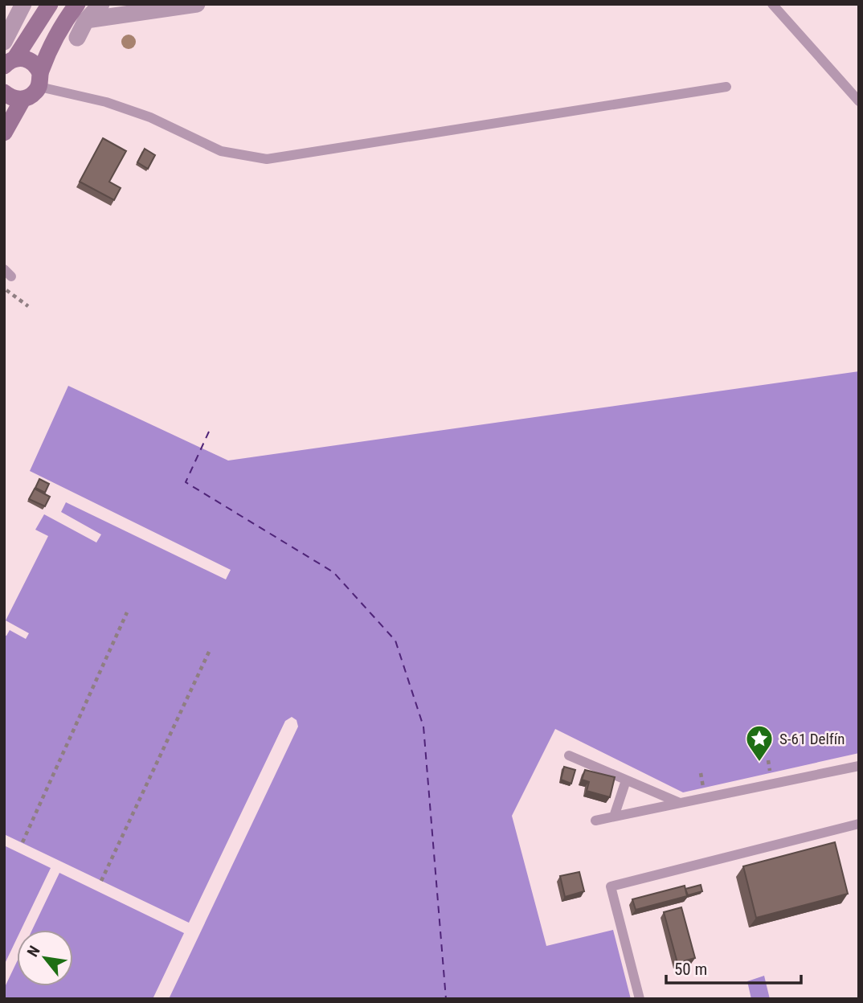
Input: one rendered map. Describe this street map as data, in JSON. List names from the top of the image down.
{
  "places": {
    "place": ["S-61 Delfín"]
  },
  "scale_bar": "50 m",
  "north": "top left"
}
